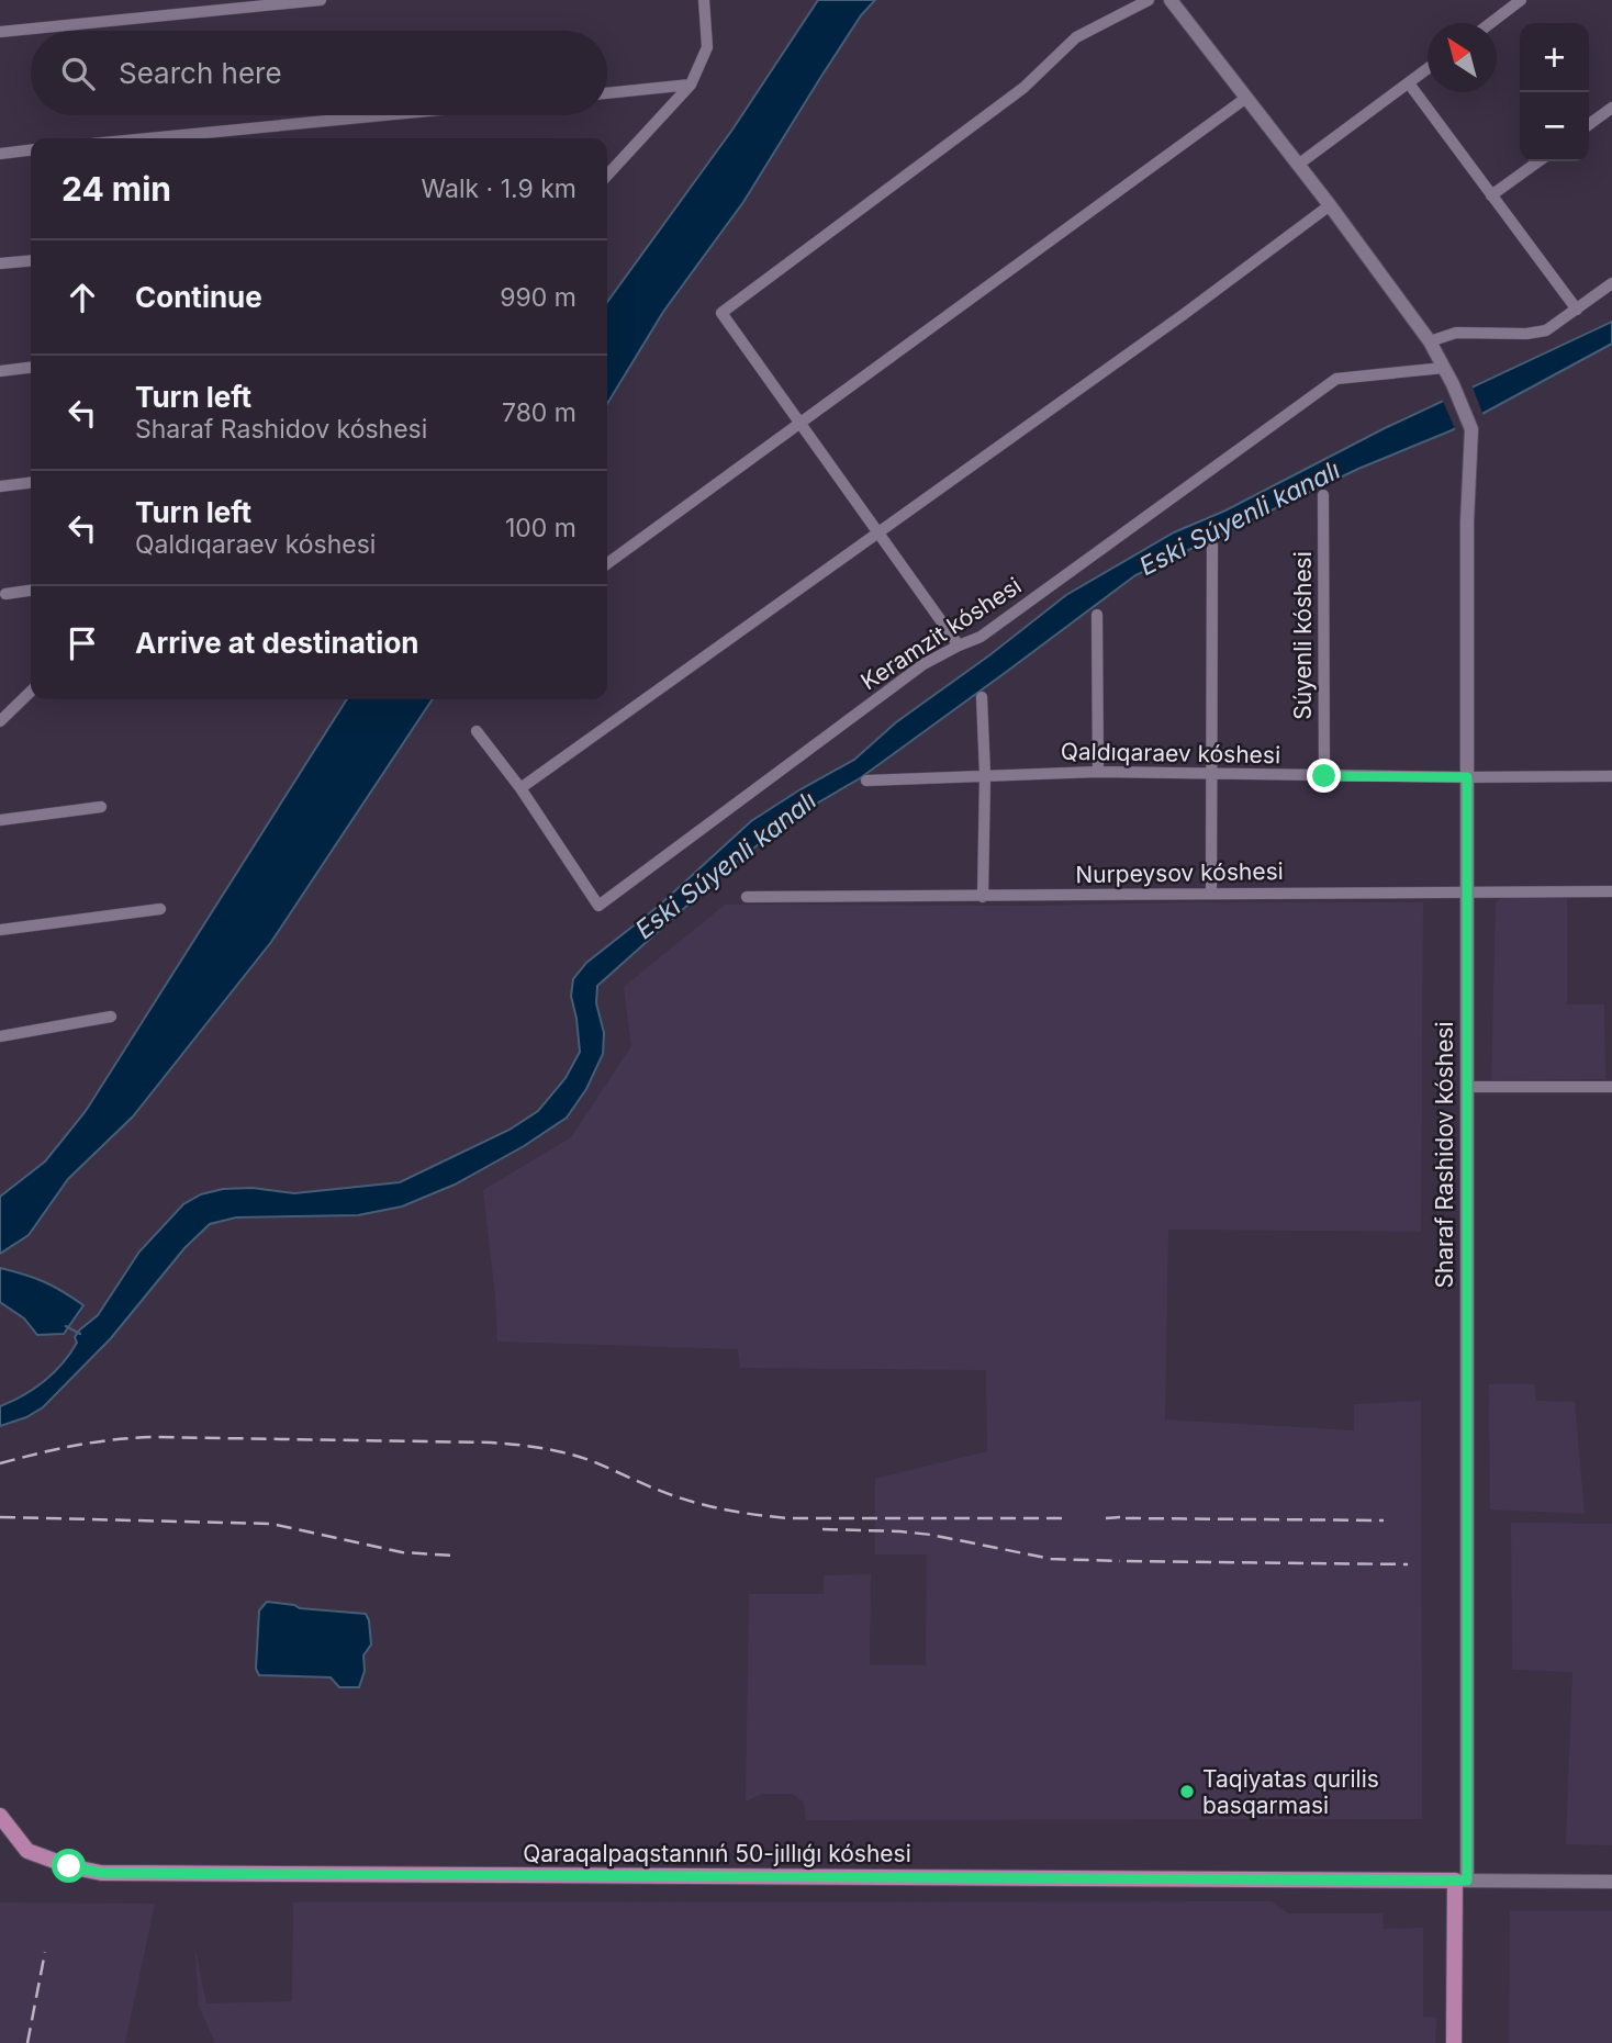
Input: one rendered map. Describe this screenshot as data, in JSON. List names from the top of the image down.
{
  "streets": {
    "main road": ["Sharaf Rashidov kóshesi", "Qaraqalpaqstannıń 50-jıllıǵı kóshesi"],
    "street": [
      "Keramzit kóshesi",
      "Súyenli kóshesi",
      "Qaldıqaraev kóshesi",
      "Nurpeysov kóshesi"
    ]
  },
  "crossings": [
    ["Keramzit kóshesi", "Sharaf Rashidov kóshesi"],
    ["Súyenli kóshesi", "Qaldıqaraev kóshesi"],
    ["Qaldıqaraev kóshesi", "Sharaf Rashidov kóshesi"],
    ["Nurpeysov kóshesi", "Sharaf Rashidov kóshesi"],
    ["Sharaf Rashidov kóshesi", "Qaraqalpaqstannıń 50-jıllıǵı kóshesi"]
  ],
  "water": ["Eski Súyenli kanalı"],
  "places": ["Taqiyatas qurilis basqarmasi"],
  "north": "top left",
  "page": {
    "map_buttons": ["+", "−"],
    "search": "Search here",
    "heading": ["24 min", "Walk · 1.9 km"],
    "list": [
      ["Continue", "990 m"],
      ["Turn left", "Sharaf Rashidov kóshesi", "780 m"],
      ["Turn left", "Qaldıqaraev kóshesi", "100 m"],
      "Arrive at destination"
    ]
  }
}
